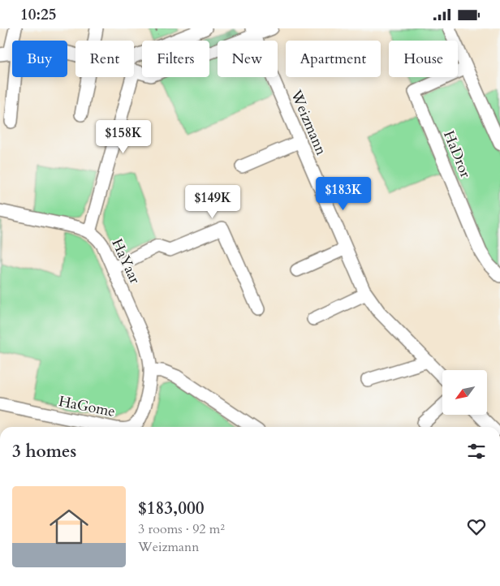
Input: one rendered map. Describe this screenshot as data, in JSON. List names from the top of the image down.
{
  "streets": {
    "street": [
      "Weizmann",
      "HaDror",
      "HaYaar",
      "HaGome"
    ]
  },
  "crossings": [
    ["HaYaar", "HaGome"]
  ],
  "north": "bottom left",
  "page": {
    "status": "10:25",
    "chip": [
      "Buy",
      "Rent",
      "Filters",
      "New",
      "Apartment",
      "House"
    ],
    "price": ["$158K", "$183K", "$149K"],
    "heading": "3 homes",
    "list": [
      {
        "name": "$183,000",
        "note": "3 rooms · 92 m² · Weizmann"
      }
    ]
  }
}
